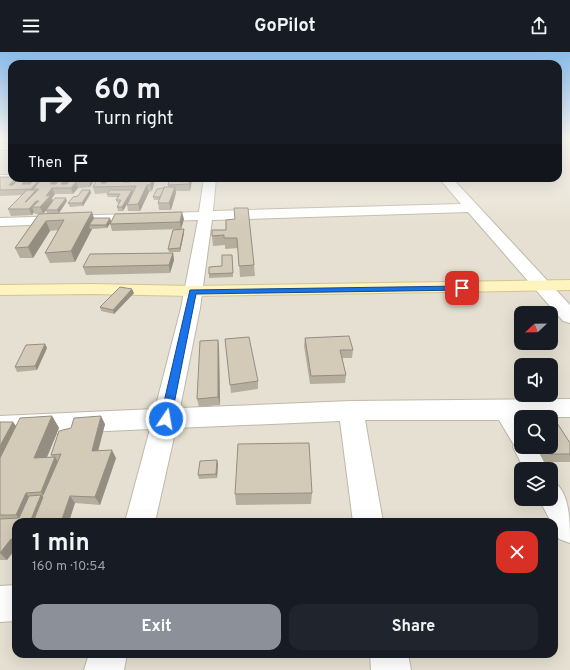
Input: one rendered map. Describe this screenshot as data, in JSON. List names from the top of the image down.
{
  "north": "left",
  "page": {
    "header": "GoPilot",
    "turn": ["60 m", "Turn right"],
    "then": "Then",
    "heading": ["1 min", "160 m · 10:54"],
    "buttons": ["Exit", "Share"]
  }
}
